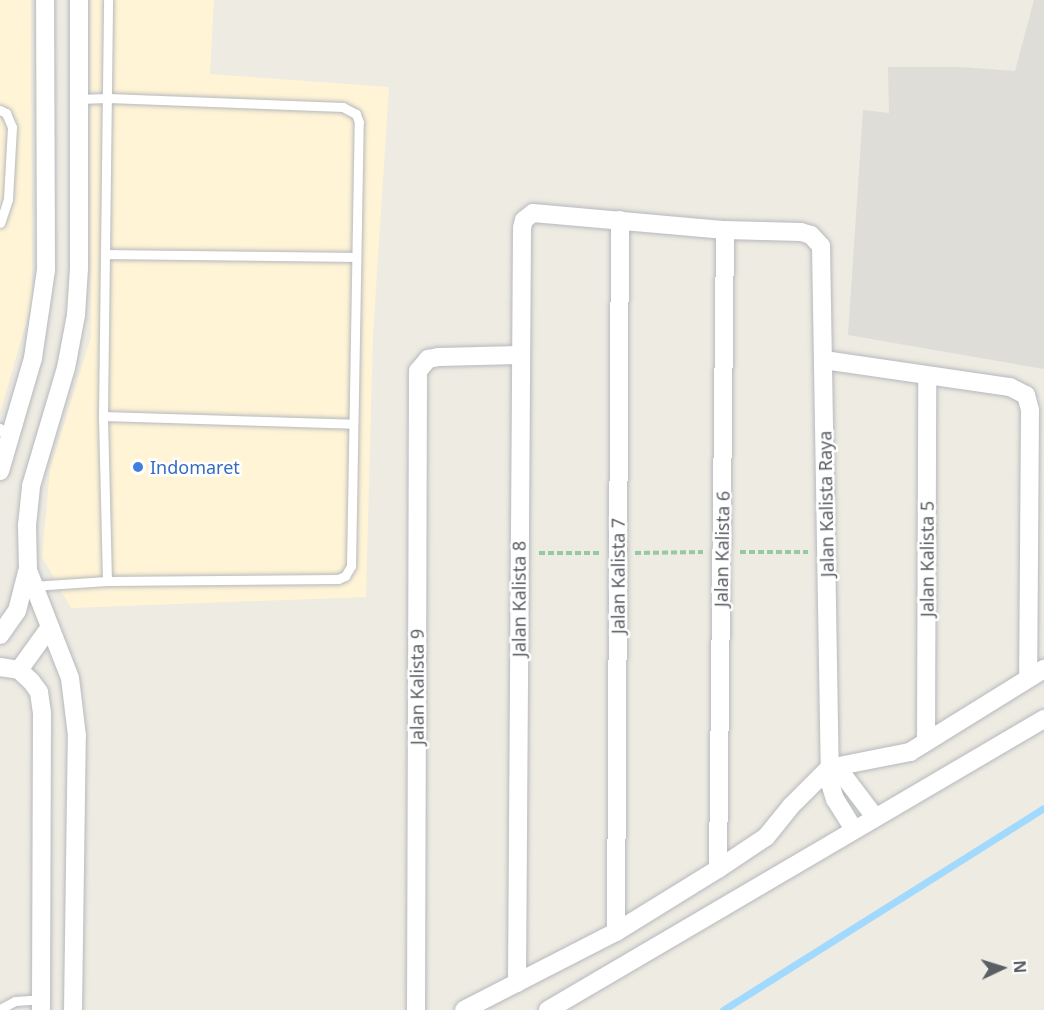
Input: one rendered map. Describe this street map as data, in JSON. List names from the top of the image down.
{
  "streets": {
    "street": [
      "Jalan Kalista Raya",
      "Jalan Kalista 6",
      "Jalan Kalista 5",
      "Jalan Kalista 7",
      "Jalan Kalista 8",
      "Jalan Kalista 9"
    ]
  },
  "crossings": [
    ["Jalan Kalista Raya", "Jalan Kalista 6"],
    ["Jalan Kalista 7", "Jalan Kalista 8"],
    ["Jalan Kalista 8", "Jalan Kalista 9"]
  ],
  "places": ["Indomaret"],
  "north": "right"
}
